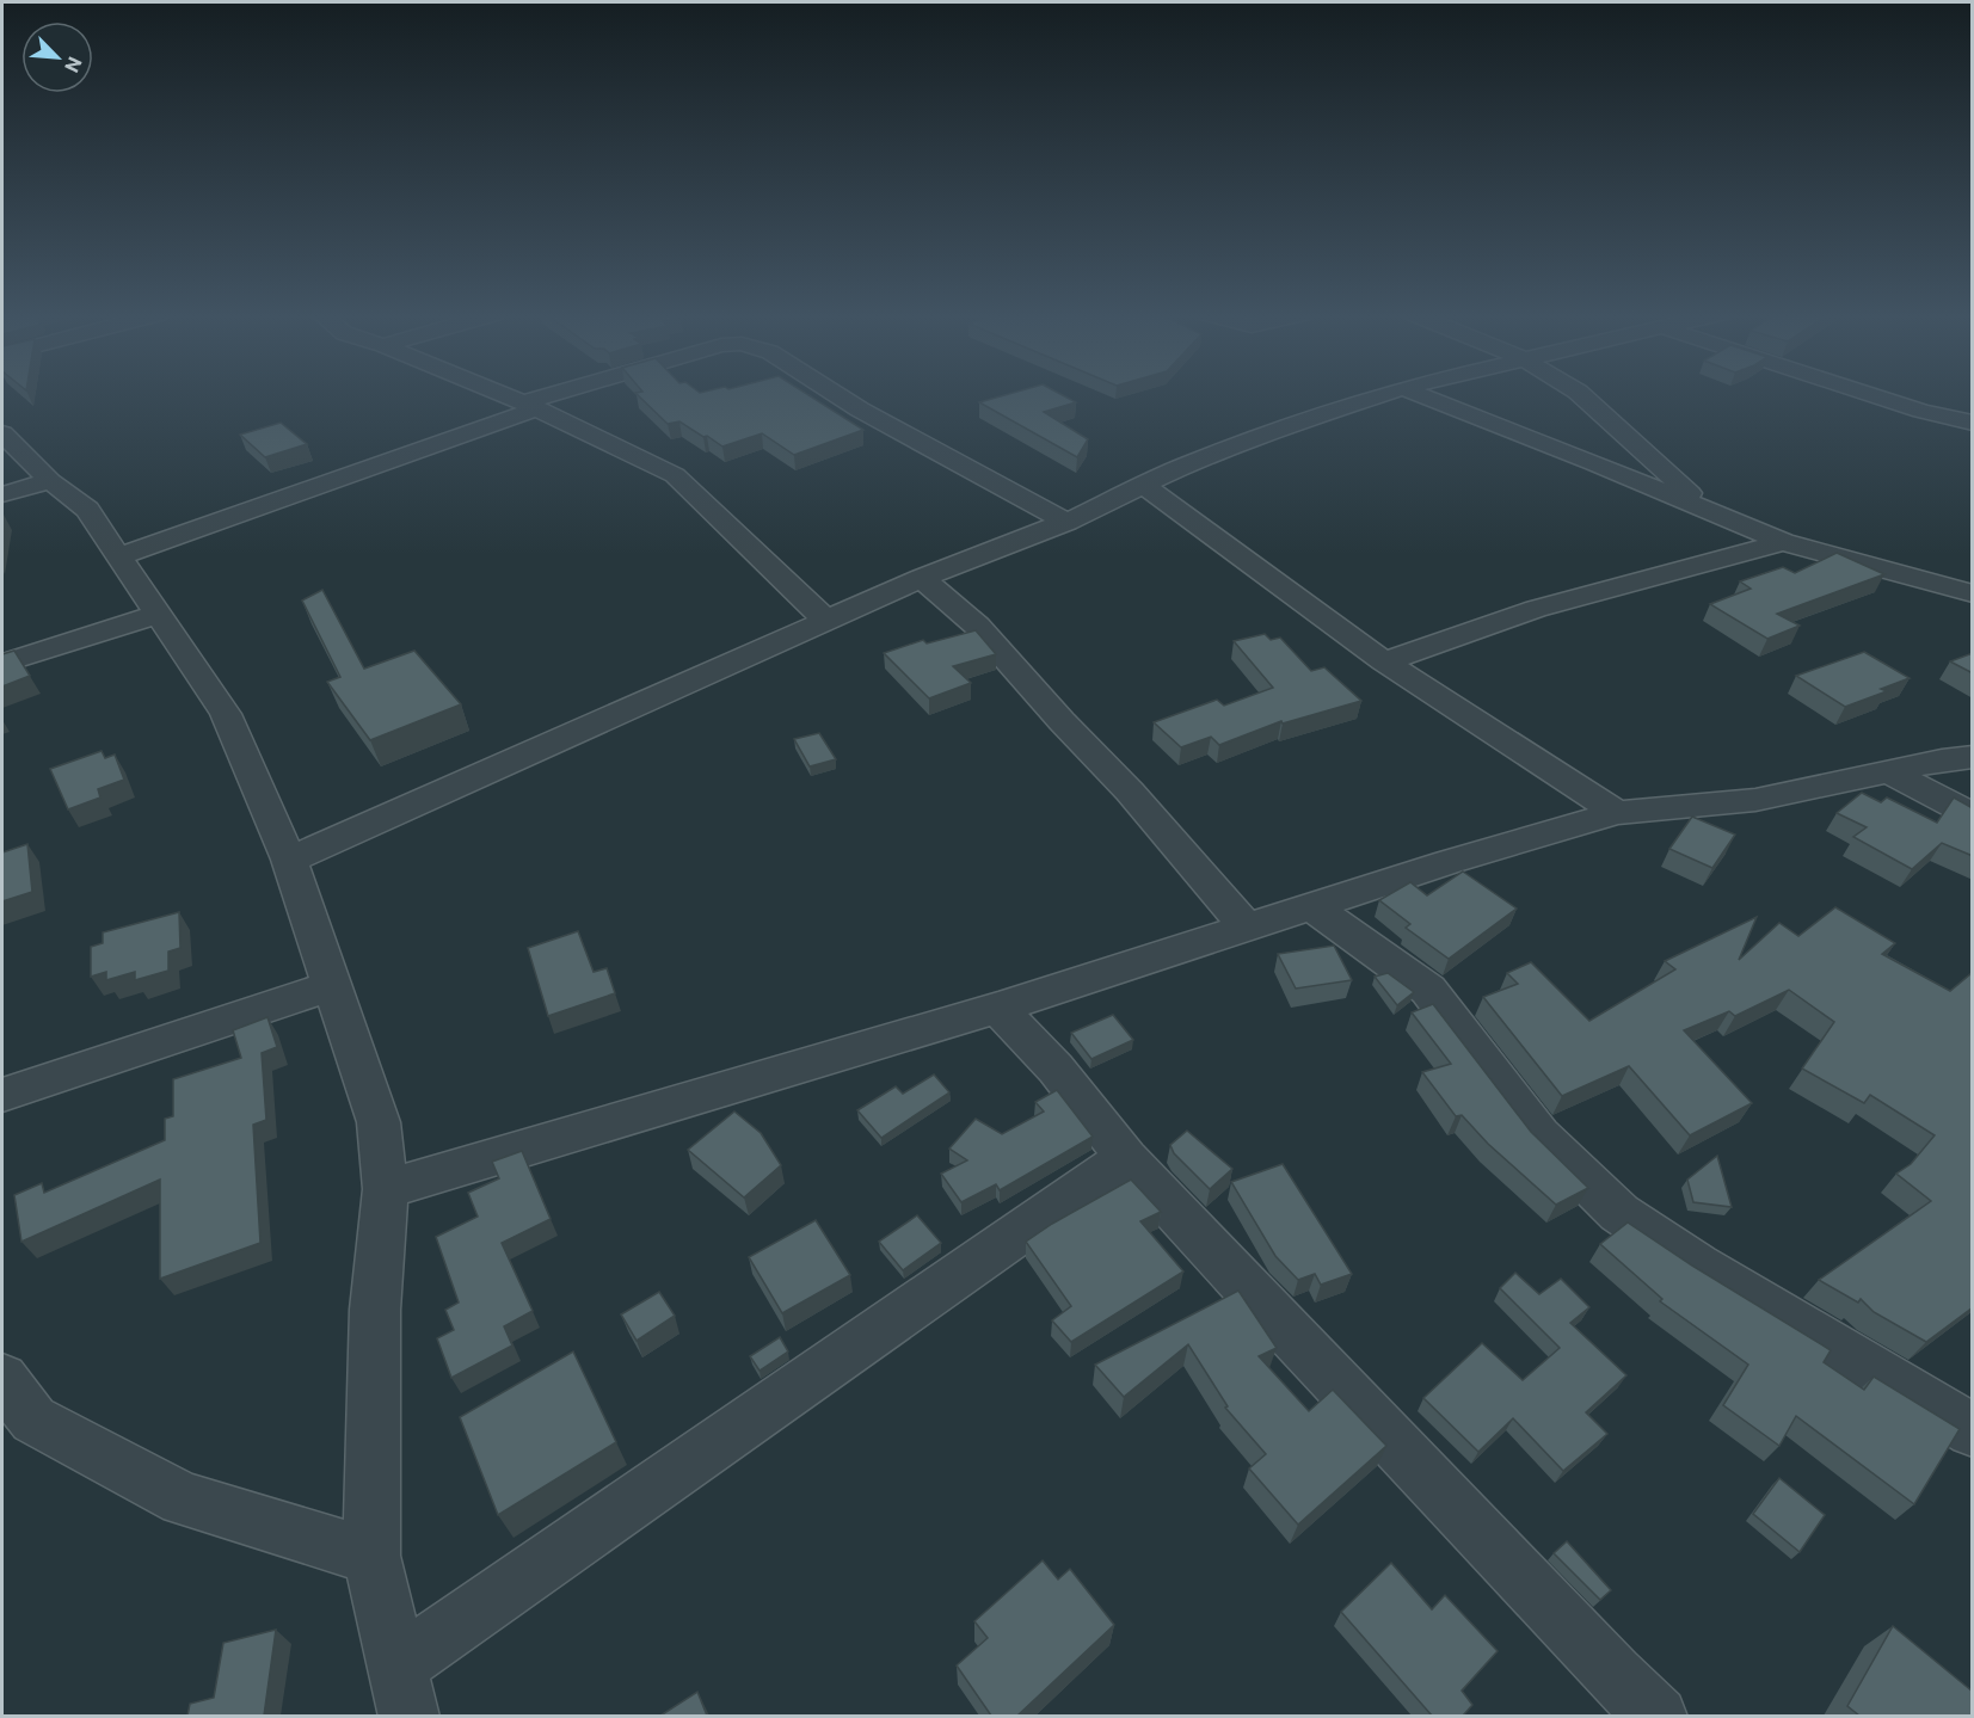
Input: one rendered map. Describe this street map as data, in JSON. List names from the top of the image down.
{
  "north": "bottom right"
}
